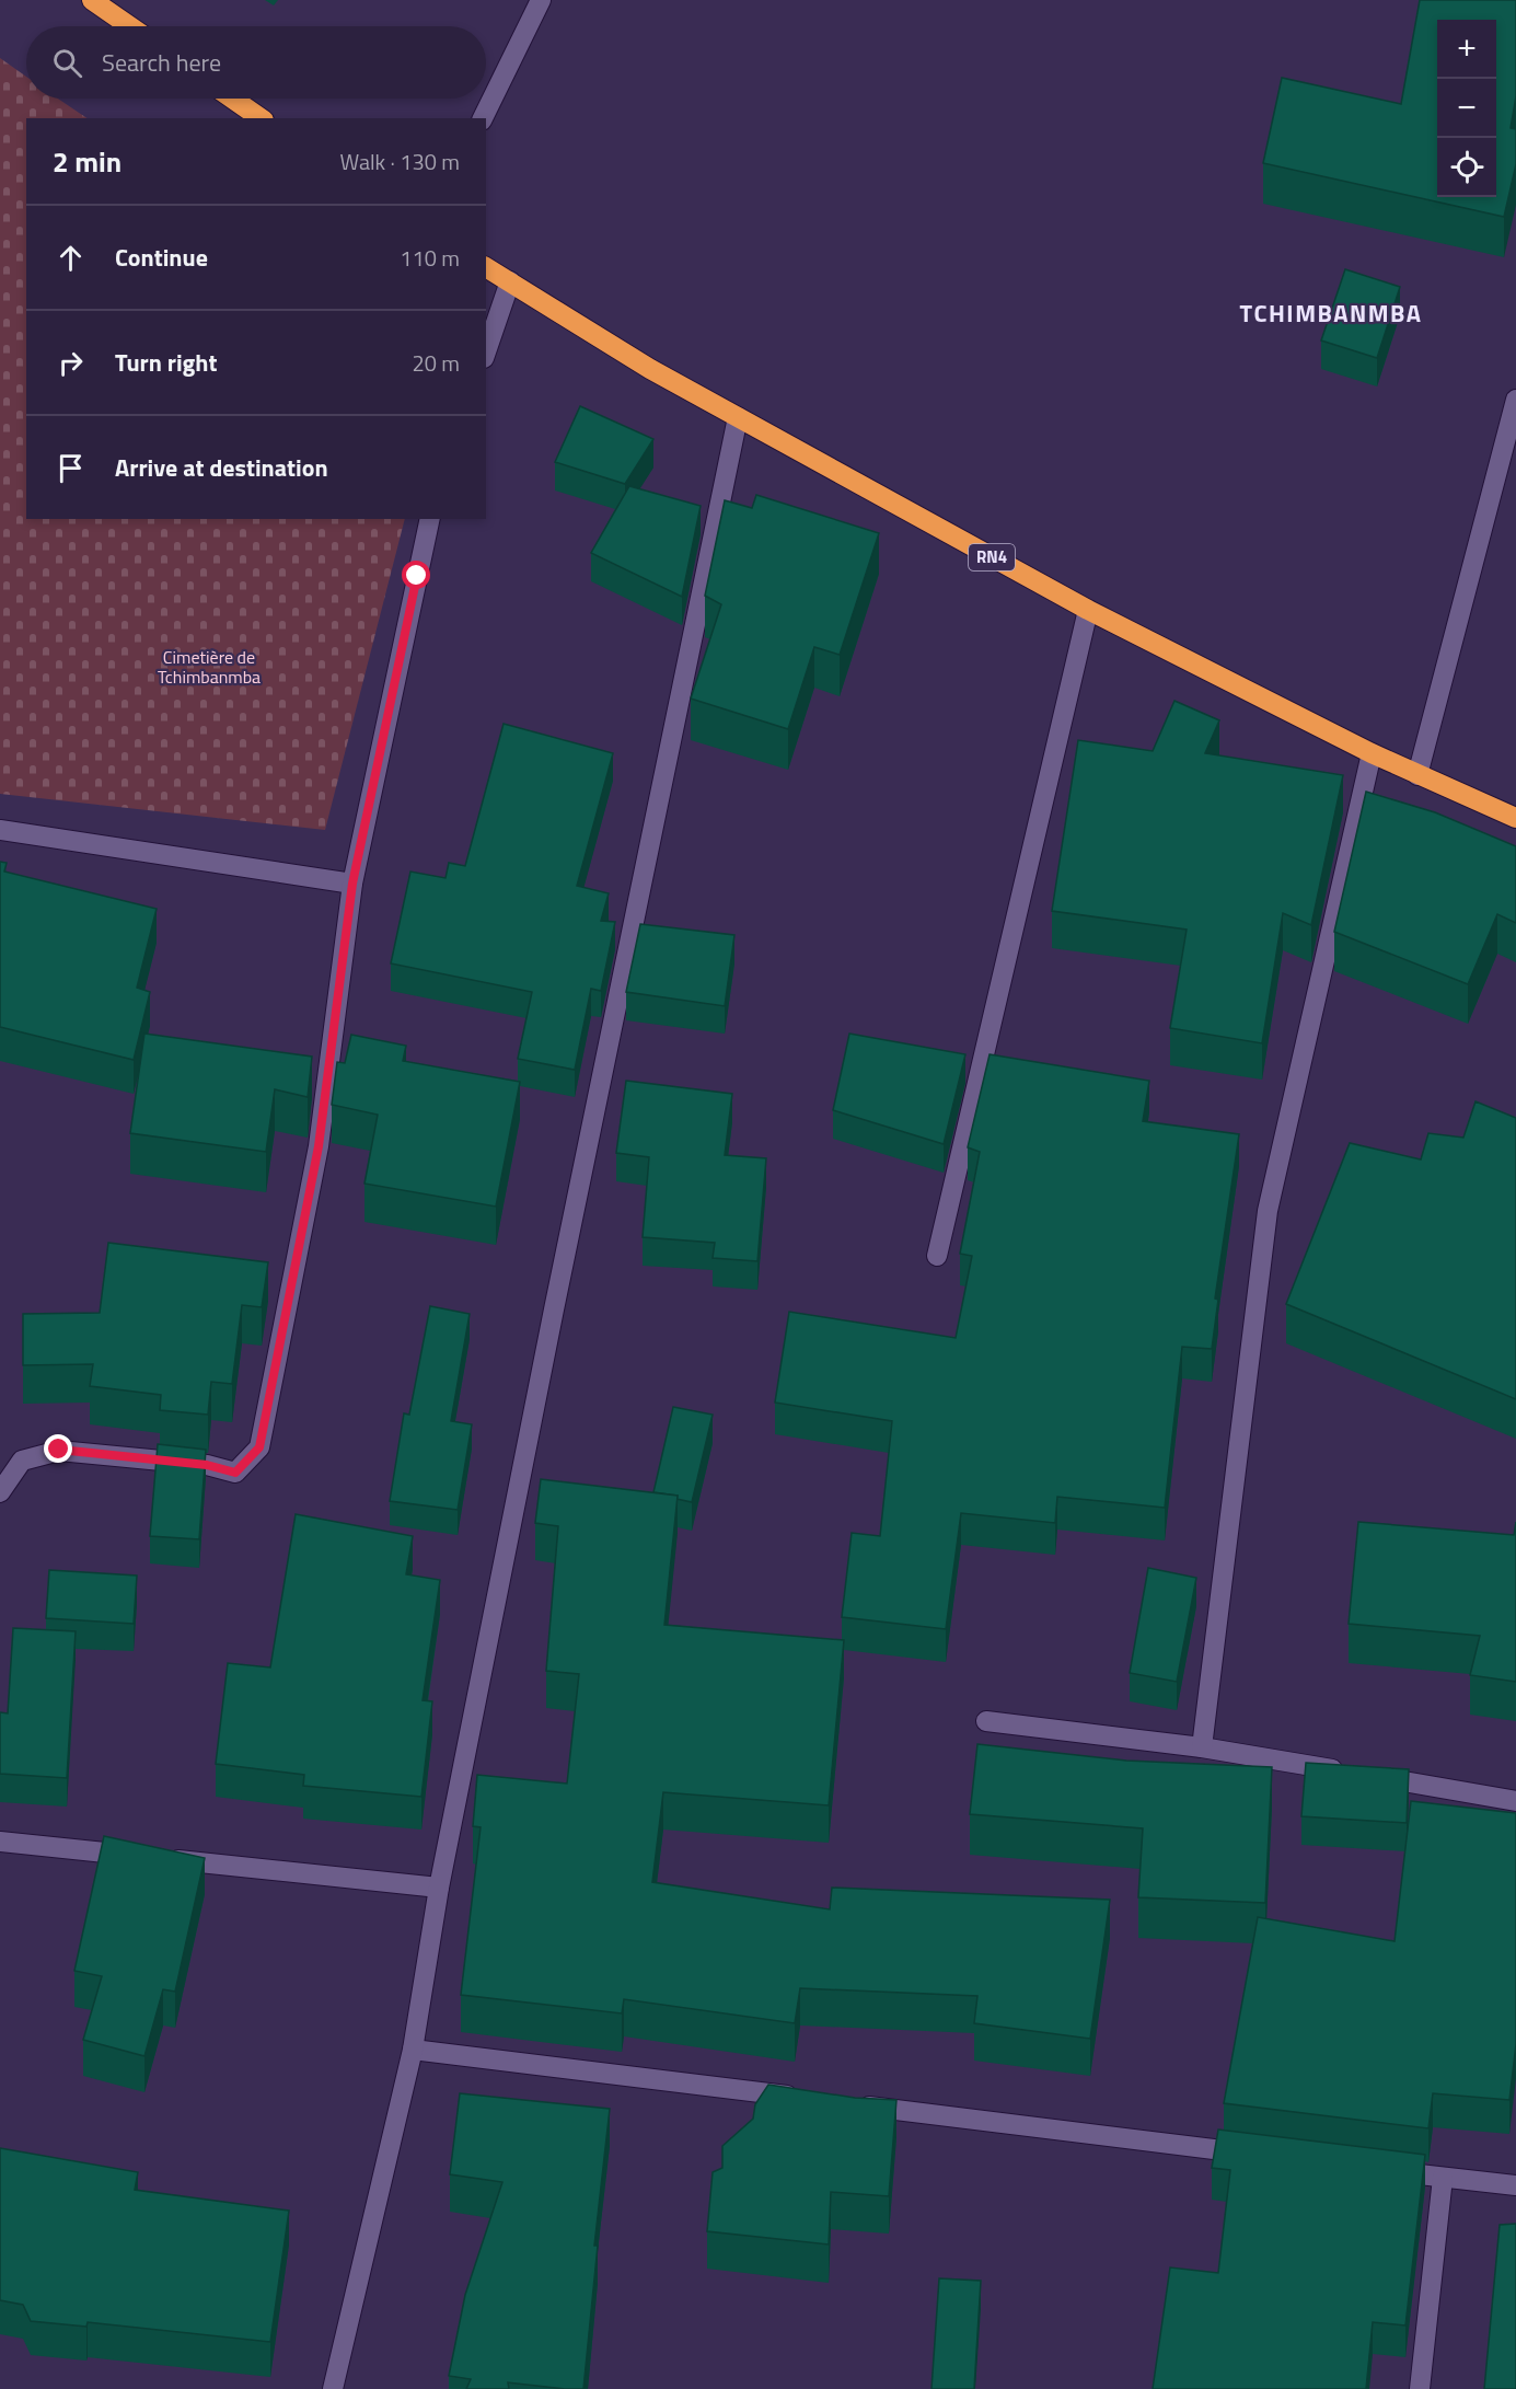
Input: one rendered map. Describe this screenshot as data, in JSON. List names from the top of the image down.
{
  "streets": {
    "highway": ["RN4"]
  },
  "districts": ["TCHIMBANMBA"],
  "parks": ["Cimetière de Tchimbanmba"],
  "page": {
    "map_buttons": ["+", "−"],
    "search": "Search here",
    "heading": ["2 min", "Walk · 130 m"],
    "list": [
      ["Continue", "110 m"],
      ["Turn right", "20 m"],
      "Arrive at destination"
    ]
  }
}
